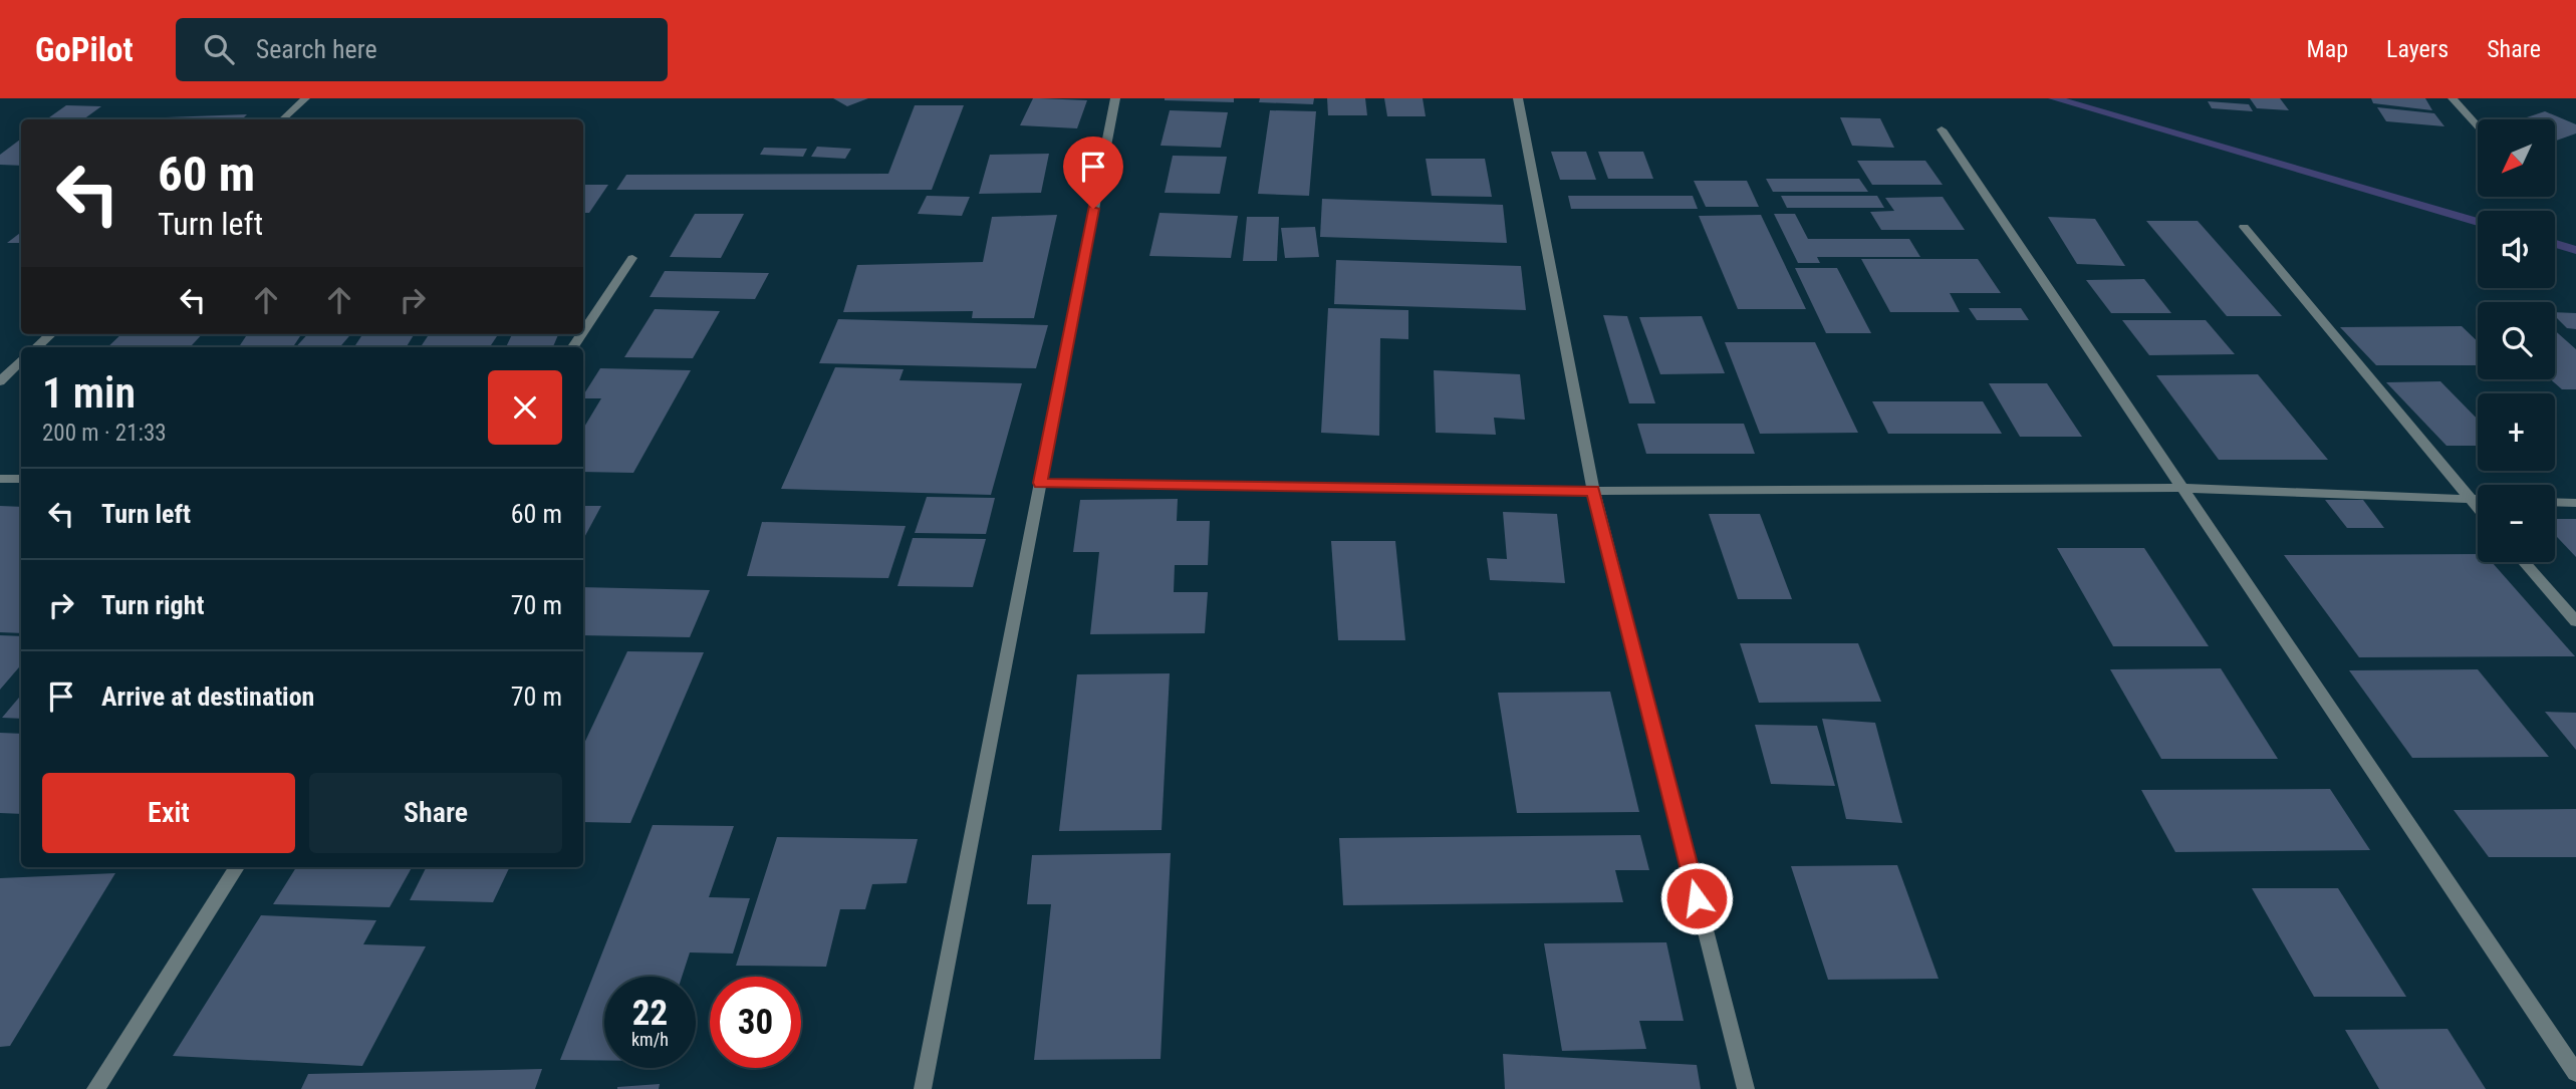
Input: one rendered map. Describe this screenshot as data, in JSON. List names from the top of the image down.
{
  "north": "bottom left",
  "page": {
    "header": "GoPilot",
    "search": "Search here",
    "nav": ["Map", "Layers", "Share"],
    "map_buttons": ["+", "−"],
    "turn": ["60 m", "Turn left"],
    "heading": ["1 min", "200 m · 21:33"],
    "list": [
      {
        "name": "Turn left",
        "value": "60 m"
      },
      {
        "name": "Turn right",
        "value": "70 m"
      },
      {
        "name": "Arrive at destination",
        "value": "70 m"
      }
    ],
    "buttons": ["Exit", "Share"],
    "speed": "22 km/h",
    "limit": "30"
  }
}
